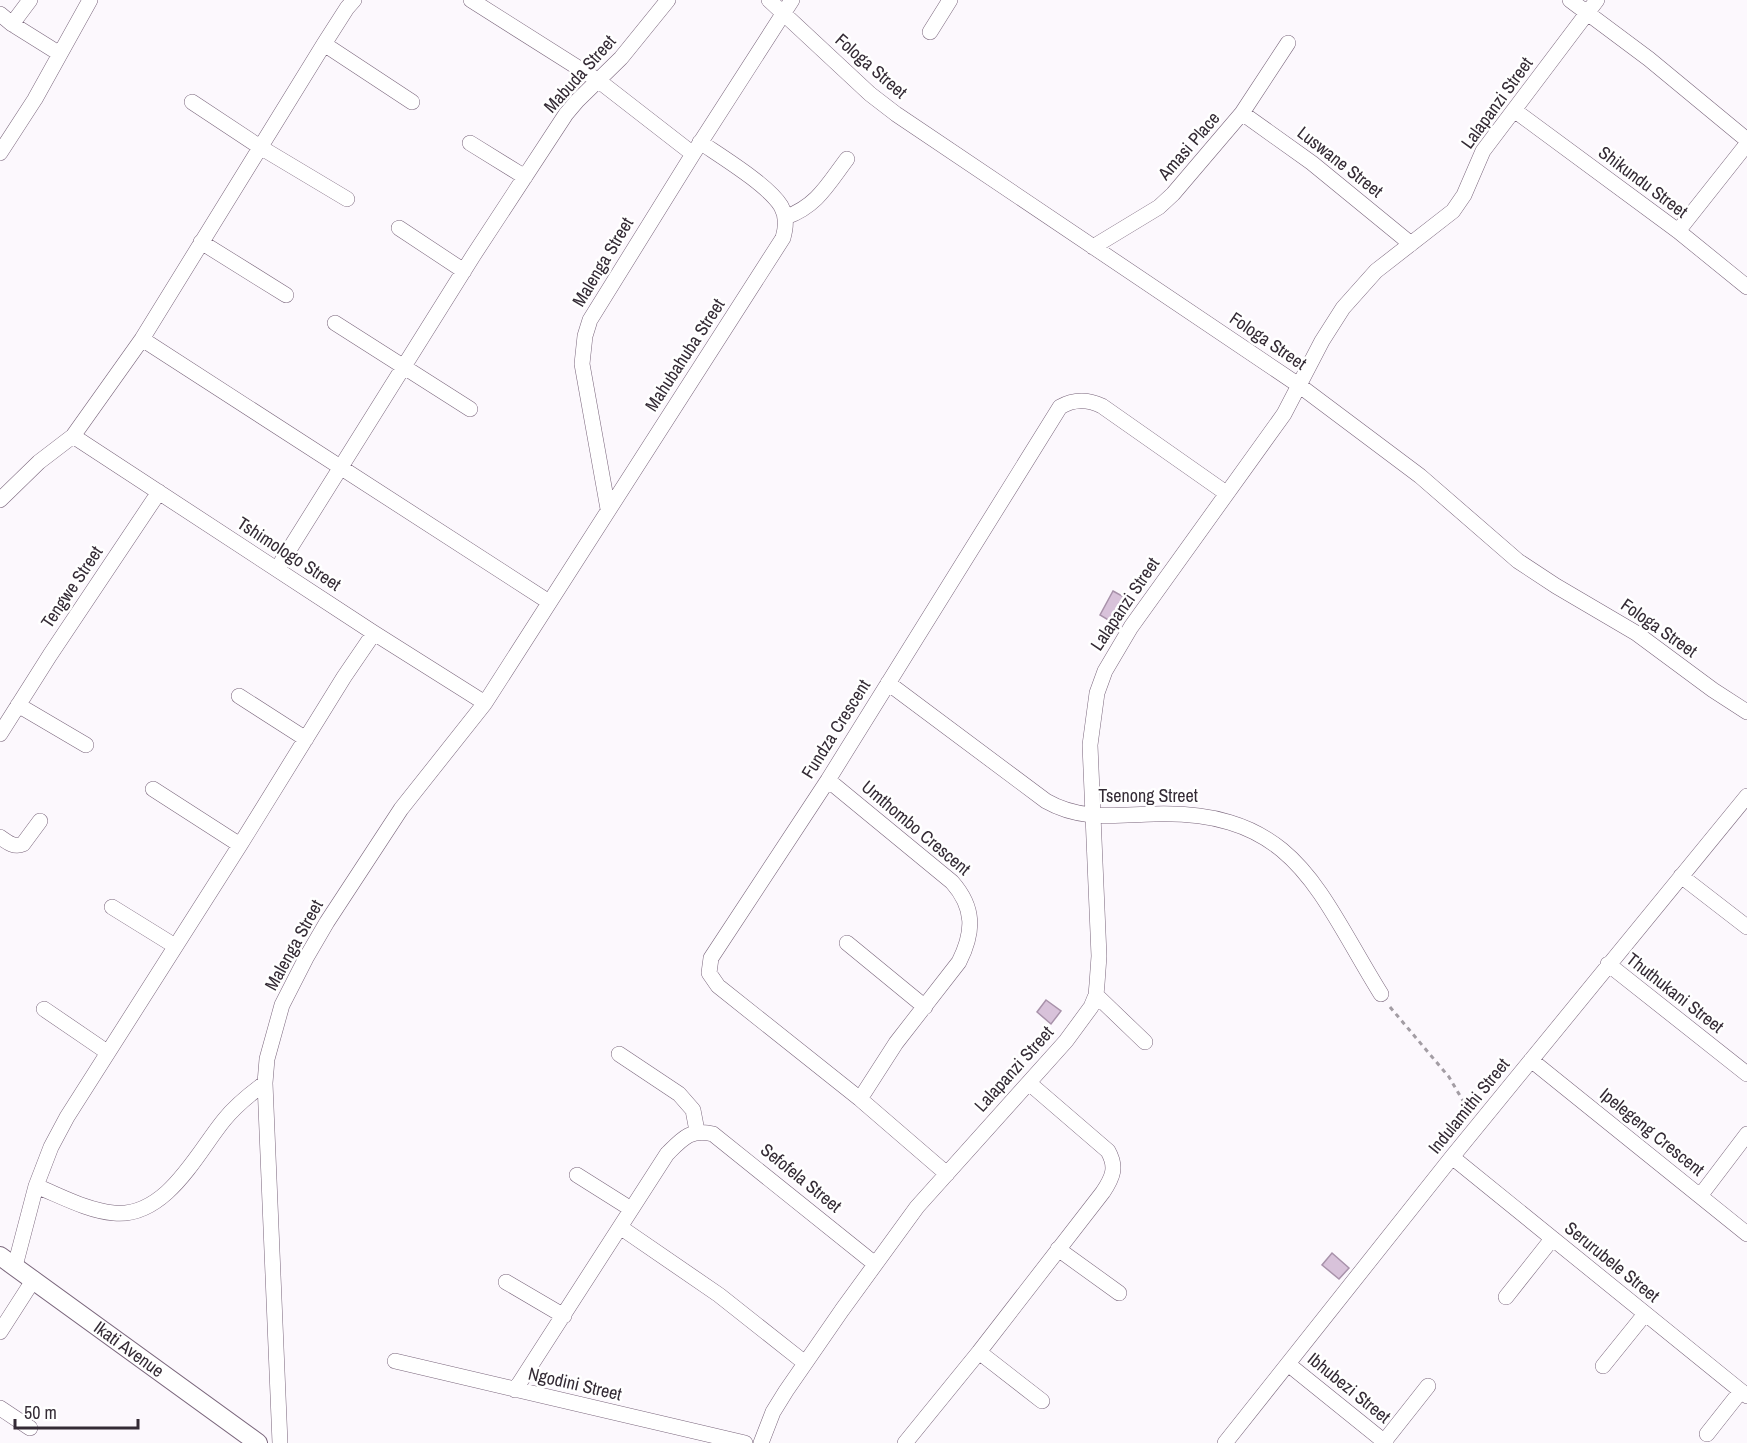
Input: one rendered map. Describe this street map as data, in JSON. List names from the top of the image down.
{
  "streets": {
    "street": [
      "Fologa Street",
      "Mabuda Street",
      "Lalapanzi Street",
      "Amasi Place",
      "Luswane Street",
      "Shikundu Street",
      "Malenga Street",
      "Mahubahuba Street",
      "Tshimologo Street",
      "Tengwe Street",
      "Fundza Crescent",
      "Tsenong Street",
      "Umthombo Crescent",
      "Thuthukani Street",
      "Indulamithi Street",
      "Ipelegeng Crescent",
      "Sefofela Street",
      "Serurubele Street",
      "Ikati Avenue",
      "Ngodini Street",
      "Ibhubezi Street"
    ]
  },
  "crossings": [
    ["Fologa Street", "Lalapanzi Street"],
    ["Fologa Street", "Amasi Place"],
    ["Fologa Street", "Malenga Street"],
    ["Mabuda Street", "Tshimologo Street"],
    ["Lalapanzi Street", "Luswane Street"],
    ["Lalapanzi Street", "Shikundu Street"],
    ["Lalapanzi Street", "Fundza Crescent"],
    ["Lalapanzi Street", "Tsenong Street"],
    ["Lalapanzi Street", "Sefofela Street"],
    ["Amasi Place", "Luswane Street"],
    ["Malenga Street", "Mahubahuba Street"],
    ["Malenga Street", "Tshimologo Street"],
    ["Tshimologo Street", "Tengwe Street"],
    ["Fundza Crescent", "Tsenong Street"],
    ["Fundza Crescent", "Umthombo Crescent"],
    ["Thuthukani Street", "Indulamithi Street"],
    ["Indulamithi Street", "Ipelegeng Crescent"],
    ["Indulamithi Street", "Serurubele Street"],
    ["Indulamithi Street", "Ibhubezi Street"]
  ],
  "scale_bar": "50 m"
}
